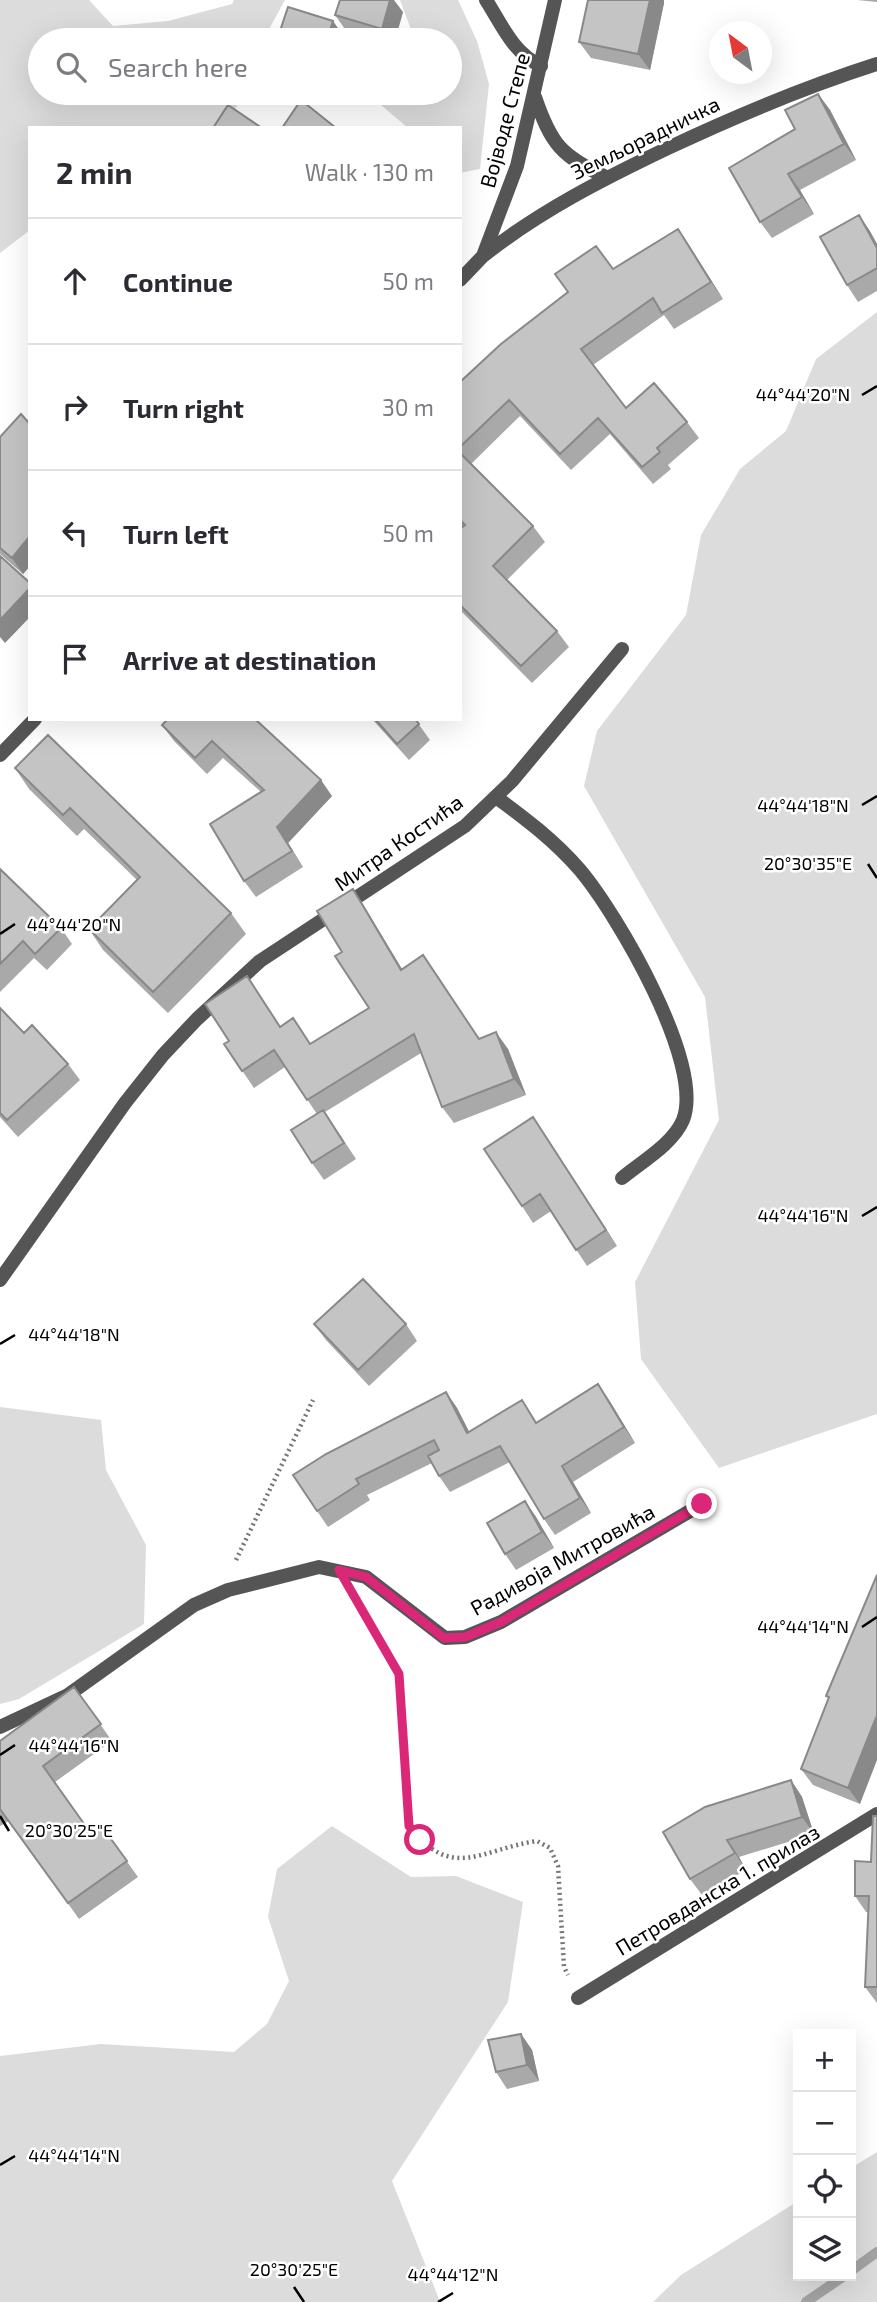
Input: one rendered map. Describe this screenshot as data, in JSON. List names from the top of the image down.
{
  "streets": {
    "street": [
      "Војводе Степе",
      "Земљорадничка",
      "Митра Костића",
      "Радивоја Митровића",
      "Петровданска 1. прилаз"
    ]
  },
  "crossings": [
    ["Војводе Степе", "Земљорадничка"]
  ],
  "north": "top left",
  "page": {
    "search": "Search here",
    "heading": ["2 min", "Walk · 130 m"],
    "list": [
      ["Continue", "50 m"],
      ["Turn right", "30 m"],
      ["Turn left", "50 m"],
      "Arrive at destination"
    ],
    "map_buttons": ["+", "−"]
  },
  "coordinates": [
    "44°44'20\"N",
    "44°44'18\"N",
    "20°30'35\"E",
    "44°44'16\"N",
    "44°44'14\"N",
    "20°30'25\"E",
    "44°44'12\"N"
  ]
}
